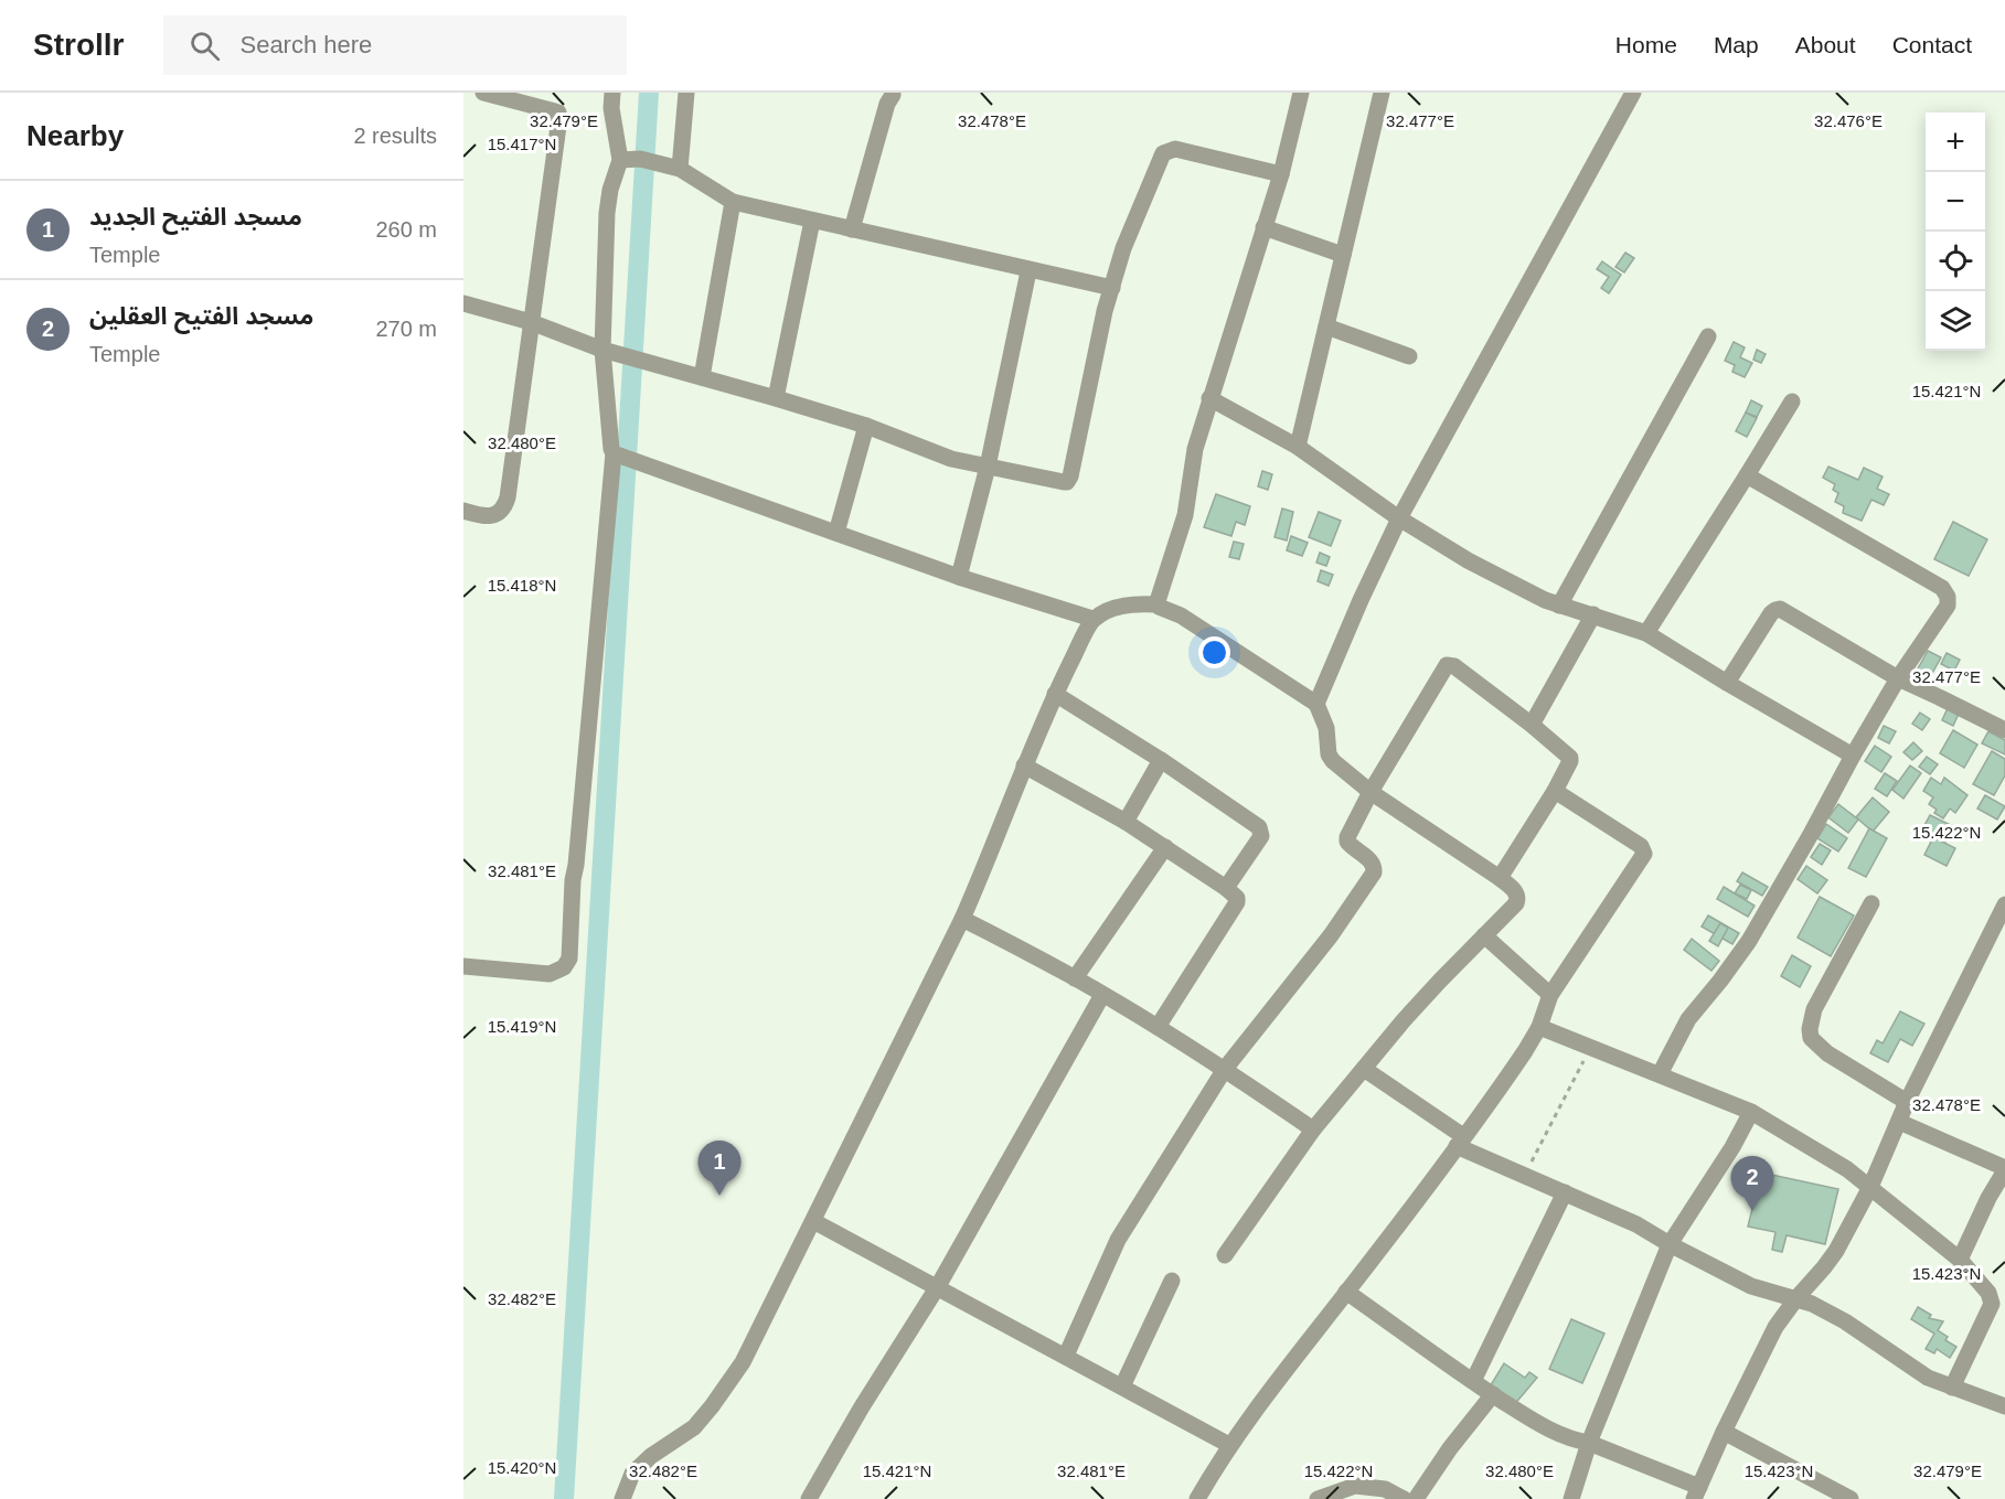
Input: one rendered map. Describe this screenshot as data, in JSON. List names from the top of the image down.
{
  "page": {
    "header": "Strollr",
    "search": "Search here",
    "nav": [
      "Home",
      "Map",
      "About",
      "Contact"
    ],
    "heading": ["Nearby", "2 results"],
    "map_buttons": ["+", "−"],
    "list": [
      {
        "mark": "1",
        "name": "مسجد الفتيح الجديد",
        "note": "Temple",
        "value": "260 m"
      },
      {
        "mark": "2",
        "name": "مسجد الفتيح العقلين",
        "note": "Temple",
        "value": "270 m"
      }
    ],
    "pins": ["1", "2"]
  },
  "coordinates": [
    "32.479°E",
    "32.478°E",
    "32.477°E",
    "32.476°E",
    "15.417°N",
    "15.421°N",
    "32.480°E",
    "15.418°N",
    "15.422°N",
    "32.481°E",
    "15.419°N",
    "15.423°N",
    "32.482°E",
    "15.420°N"
  ]
}
